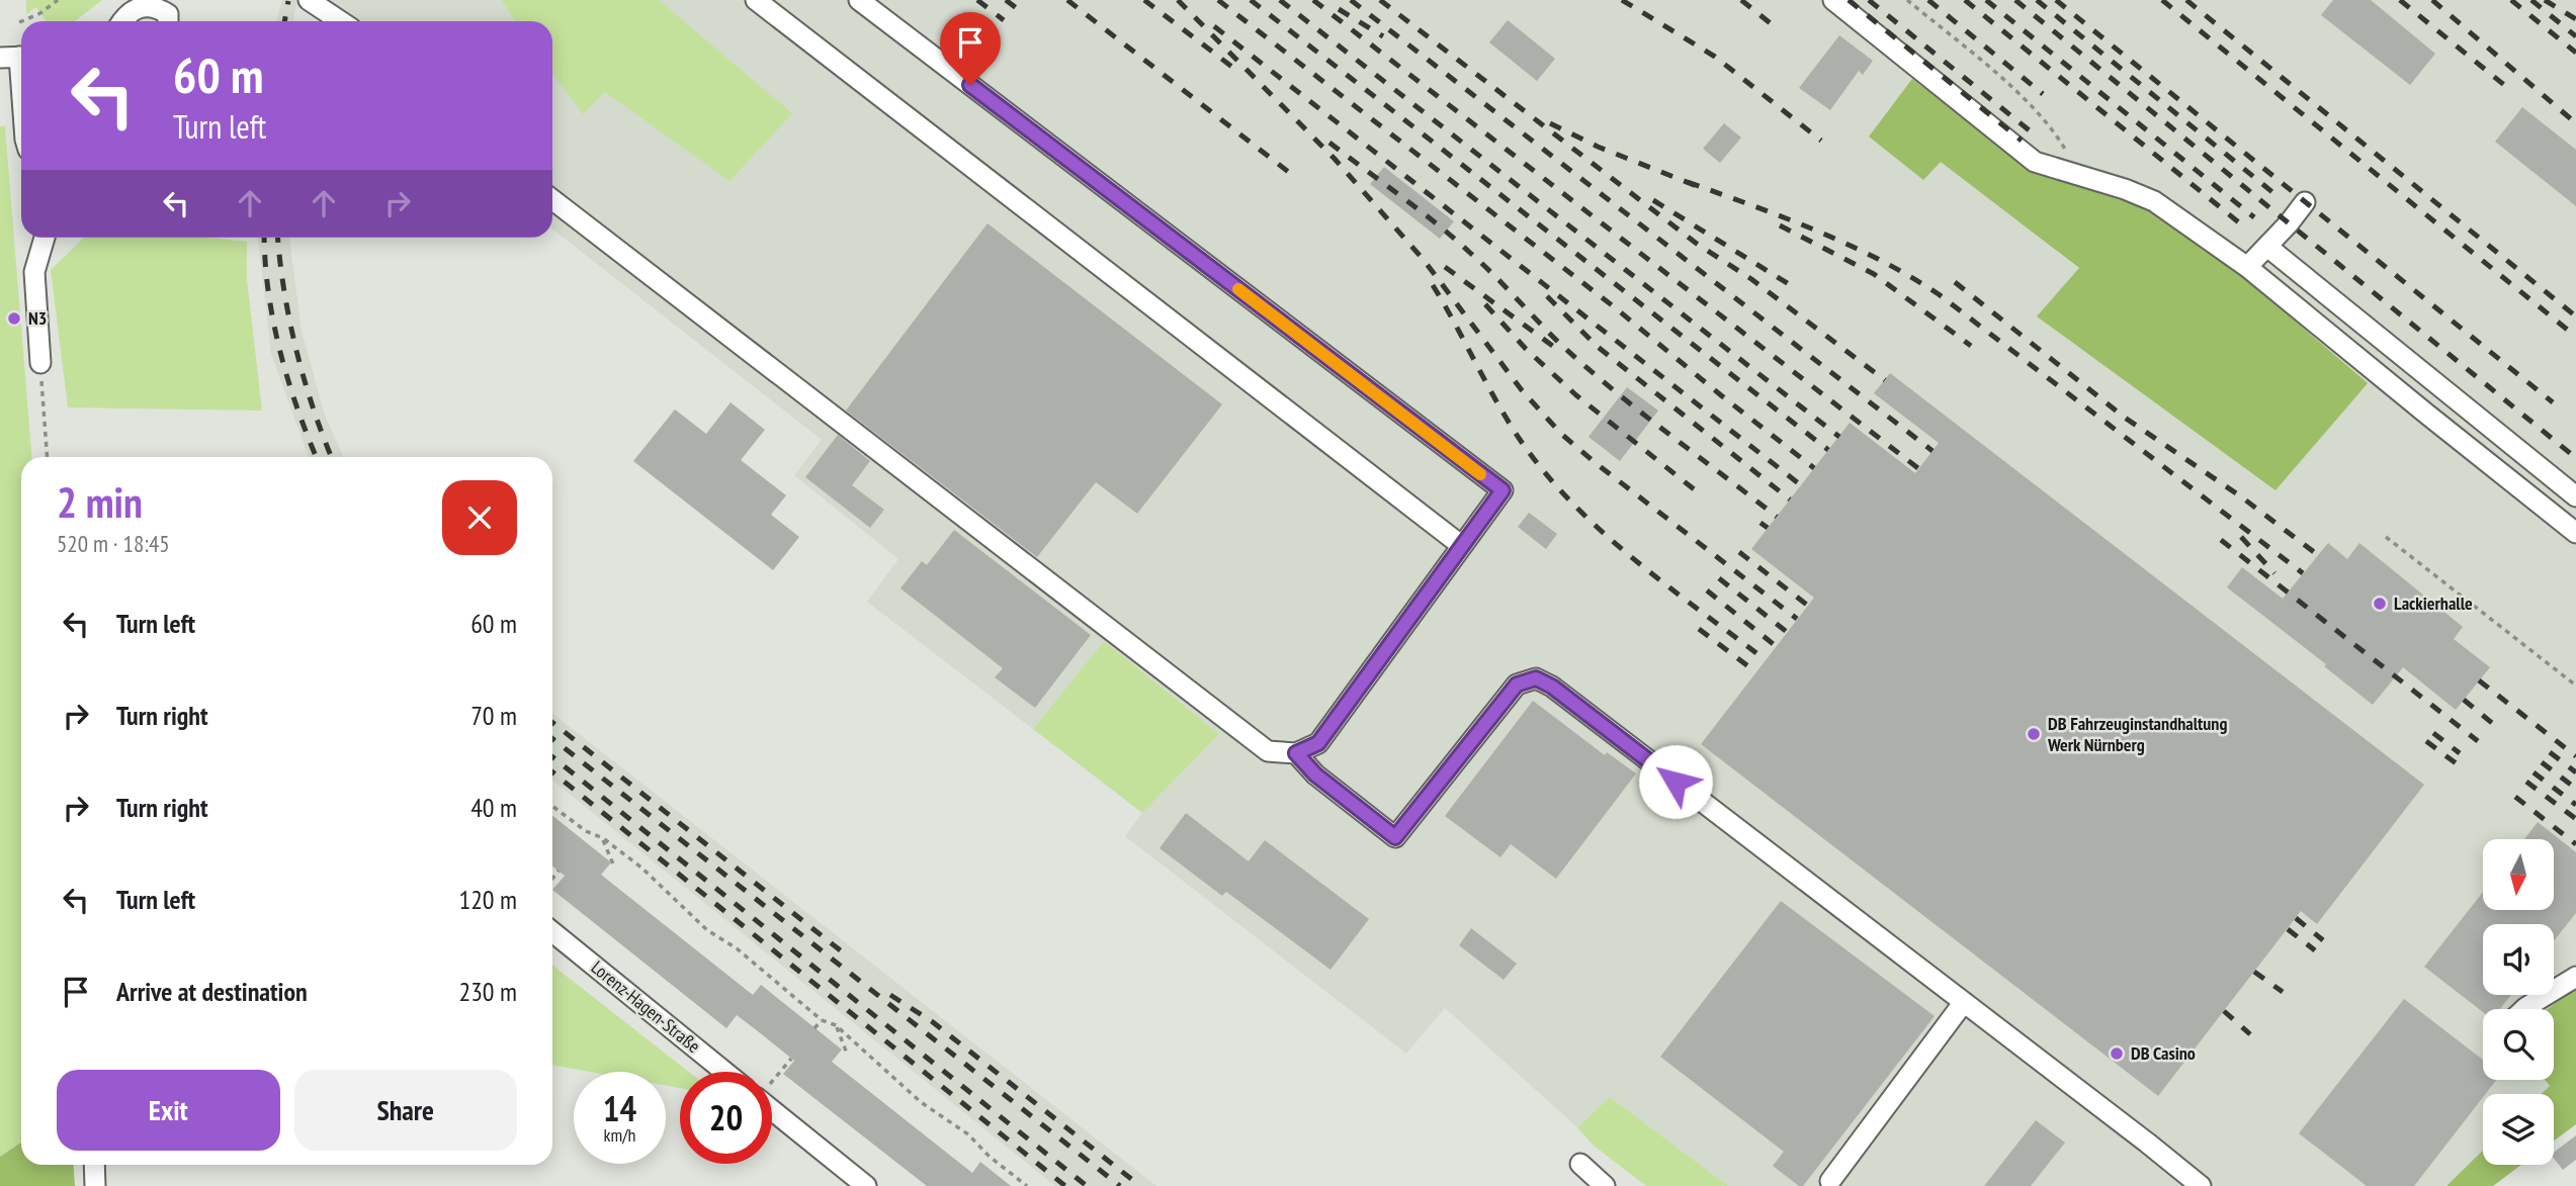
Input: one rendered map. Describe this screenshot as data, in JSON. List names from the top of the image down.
{
  "streets": {
    "street": ["Lorenz-Hagen-Straße"]
  },
  "places": [
    "N3",
    "Lackierhalle",
    "DB Fahrzeuginstandhaltung Werk Nürnberg",
    "DB Casino"
  ],
  "north": "bottom",
  "page": {
    "turn": ["60 m", "Turn left"],
    "heading": ["2 min", "520 m · 18:45"],
    "list": [
      {
        "name": "Turn left",
        "value": "60 m"
      },
      {
        "name": "Turn right",
        "value": "70 m"
      },
      {
        "name": "Turn right",
        "value": "40 m"
      },
      {
        "name": "Turn left",
        "value": "120 m"
      },
      {
        "name": "Arrive at destination",
        "value": "230 m"
      }
    ],
    "buttons": ["Exit", "Share"],
    "speed": "14 km/h",
    "limit": "20"
  }
}
